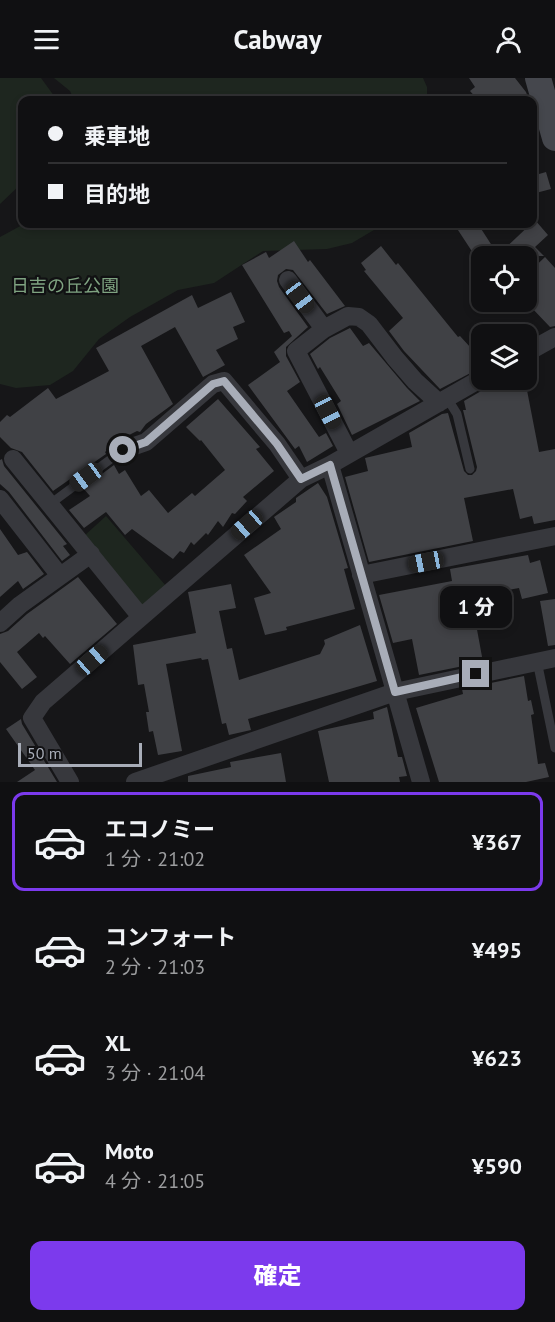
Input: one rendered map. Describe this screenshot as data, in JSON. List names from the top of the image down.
{
  "parks": ["日吉の丘公園"],
  "scale_bar": "50 m",
  "page": {
    "header": "Cabway",
    "banner": ["乗車地", "目的地"],
    "bubble": "1 分",
    "scale": "50 m",
    "list": [
      {
        "name": "エコノミー",
        "note": "1 分 · 21:02",
        "value": "¥367"
      },
      {
        "name": "コンフォート",
        "note": "2 分 · 21:03",
        "value": "¥495"
      },
      {
        "name": "XL",
        "note": "3 分 · 21:04",
        "value": "¥623"
      },
      {
        "name": "Moto",
        "note": "4 分 · 21:05",
        "value": "¥590"
      }
    ],
    "buttons": "確定"
  }
}
